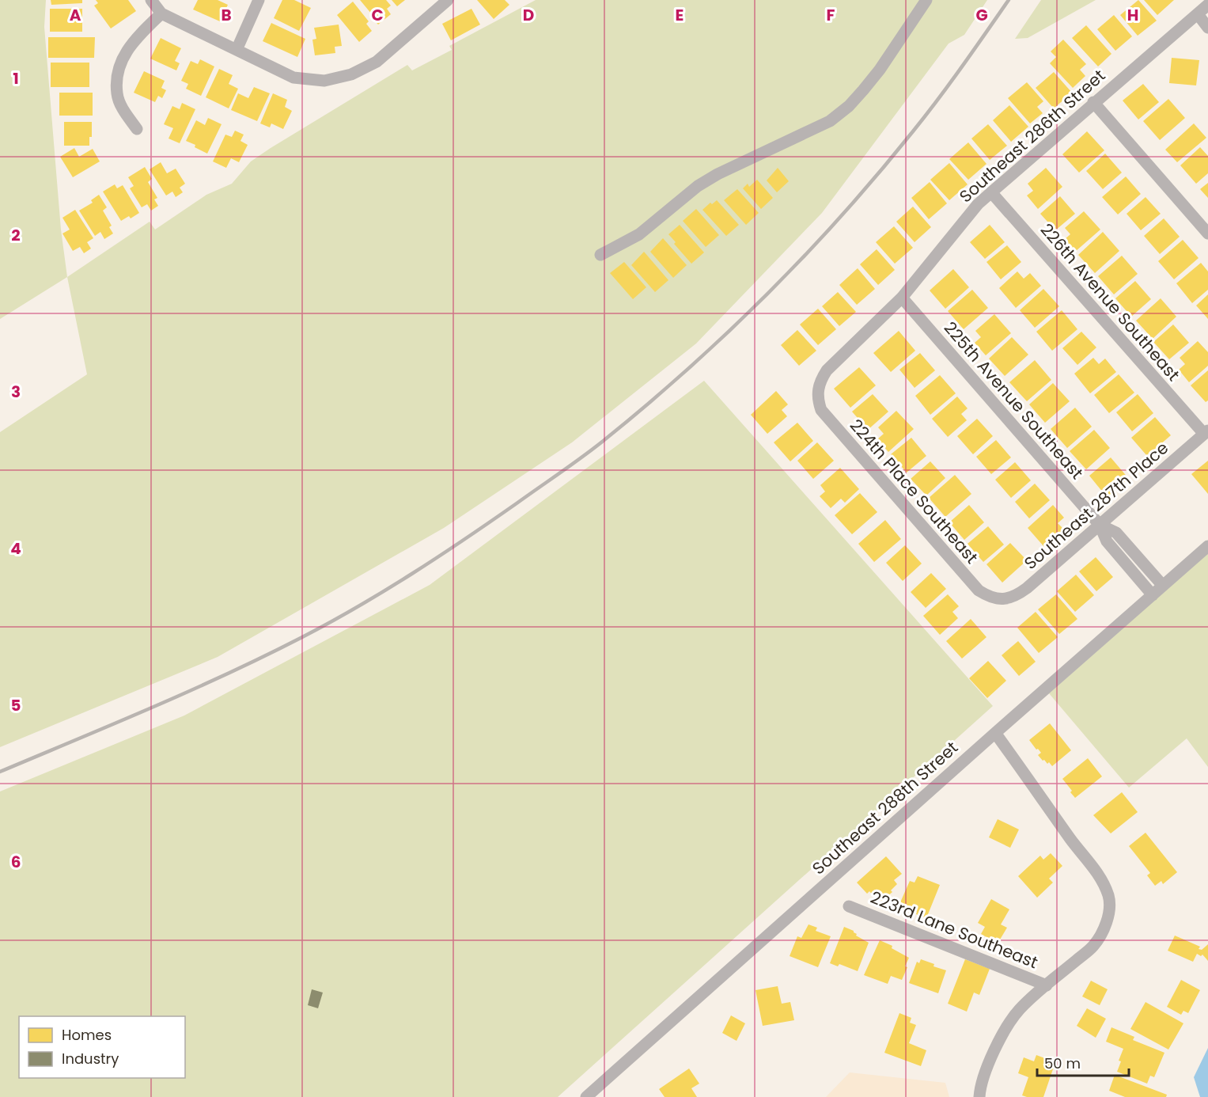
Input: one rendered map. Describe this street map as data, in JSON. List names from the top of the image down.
{
  "streets": {
    "street": [
      "Southeast 286th Street",
      "226th Avenue Southeast",
      "225th Avenue Southeast",
      "224th Place Southeast",
      "Southeast 287th Place",
      "Southeast 288th Street",
      "223rd Lane Southeast"
    ]
  },
  "crossings": [
    ["Southeast 286th Street", "226th Avenue Southeast"],
    ["Southeast 286th Street", "225th Avenue Southeast"],
    ["Southeast 286th Street", "224th Place Southeast"],
    ["226th Avenue Southeast", "Southeast 287th Place"],
    ["225th Avenue Southeast", "Southeast 287th Place"],
    ["225th Avenue Southeast", "Southeast 288th Street"],
    ["224th Place Southeast", "Southeast 287th Place"]
  ],
  "legend": ["Homes", "Industry"],
  "scale_bar": "50 m",
  "grid": {
    "columns": [
      "A",
      "B",
      "C",
      "D",
      "E",
      "F",
      "G",
      "H"
    ],
    "rows": [
      "1",
      "2",
      "3",
      "4",
      "5",
      "6"
    ]
  }
}
